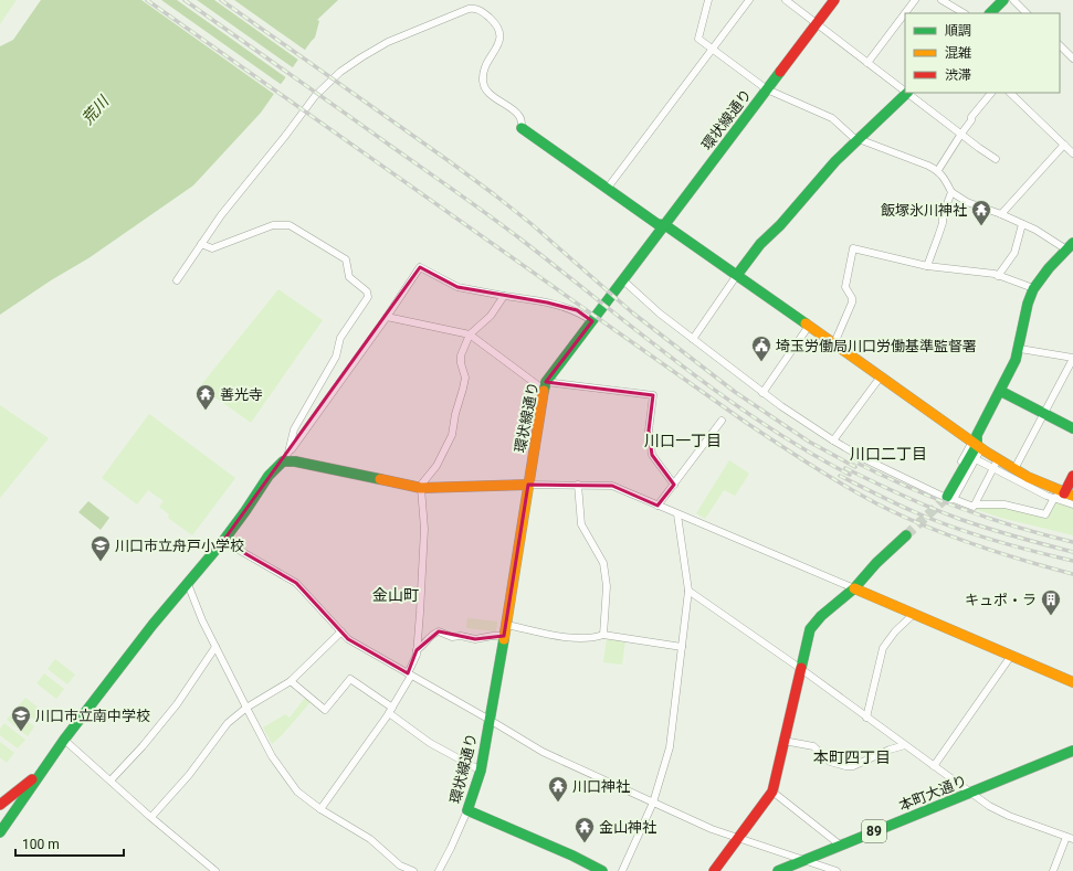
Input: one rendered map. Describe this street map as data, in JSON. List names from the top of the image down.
{
  "streets": {
    "street": ["環状線通り", "本町大通り", "89"]
  },
  "districts": [
    "川口一丁目",
    "川口二丁目",
    "金山町",
    "本町四丁目"
  ],
  "water": ["荒川"],
  "places": {
    "temple": [
      "飯塚氷川神社",
      "善光寺",
      "川口神社",
      "金山神社"
    ],
    "public building": ["埼玉労働局川口労働基準監督署"],
    "school or university": ["川口市立舟戸小学校", "川口市立南中学校"],
    "building": ["キュポ・ラ"]
  },
  "legend": ["順調", "混雑", "渋滞"],
  "scale_bar": "100 m"
}
